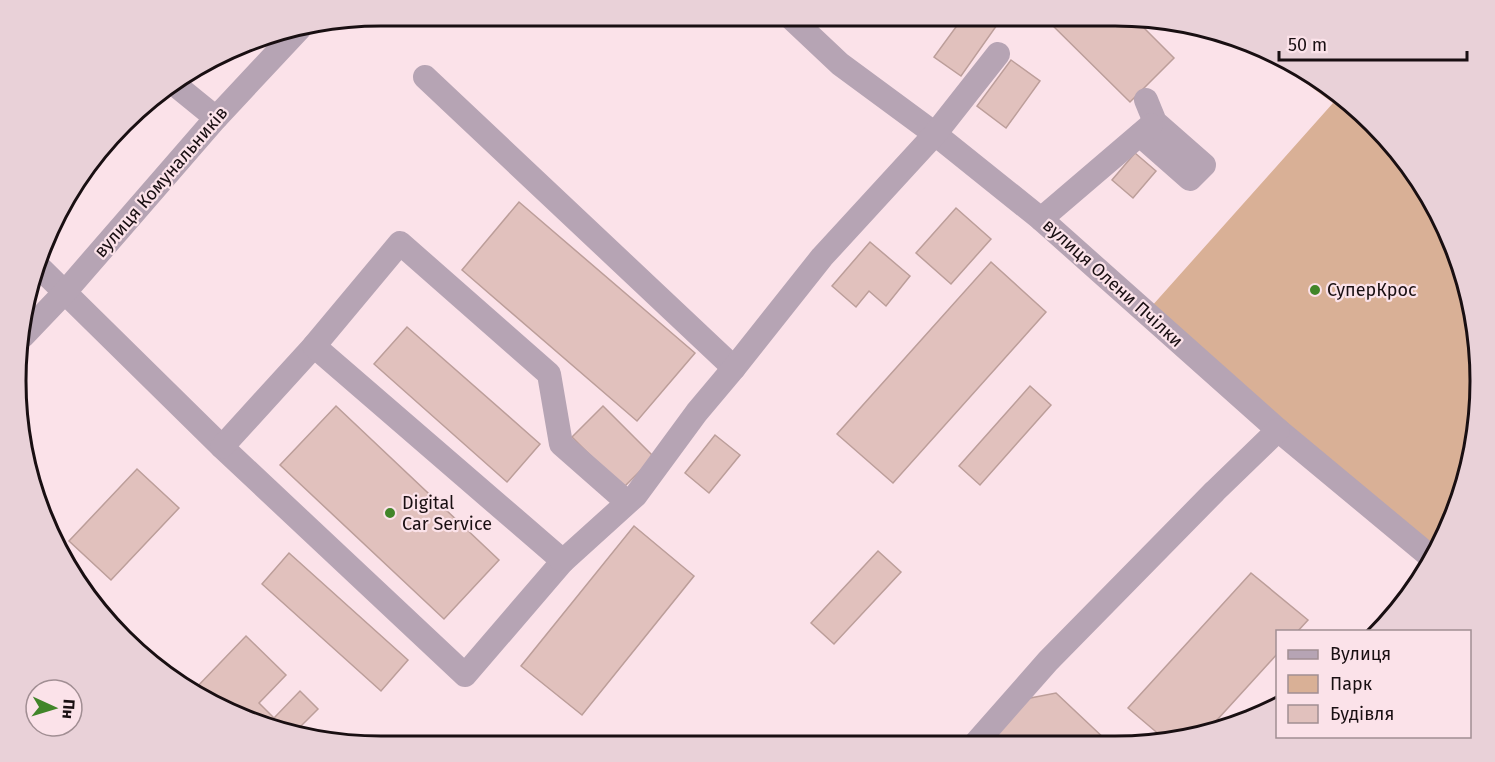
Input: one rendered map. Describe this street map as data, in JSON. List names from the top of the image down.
{
  "streets": {
    "street": ["вулиця Комунальників", "вулиця Олени Пчілки"]
  },
  "places": ["СуперКрос", "Digital Car Service"],
  "legend": ["Вулиця", "Парк", "Будівля"],
  "scale_bar": "50 m",
  "north": "right"
}
